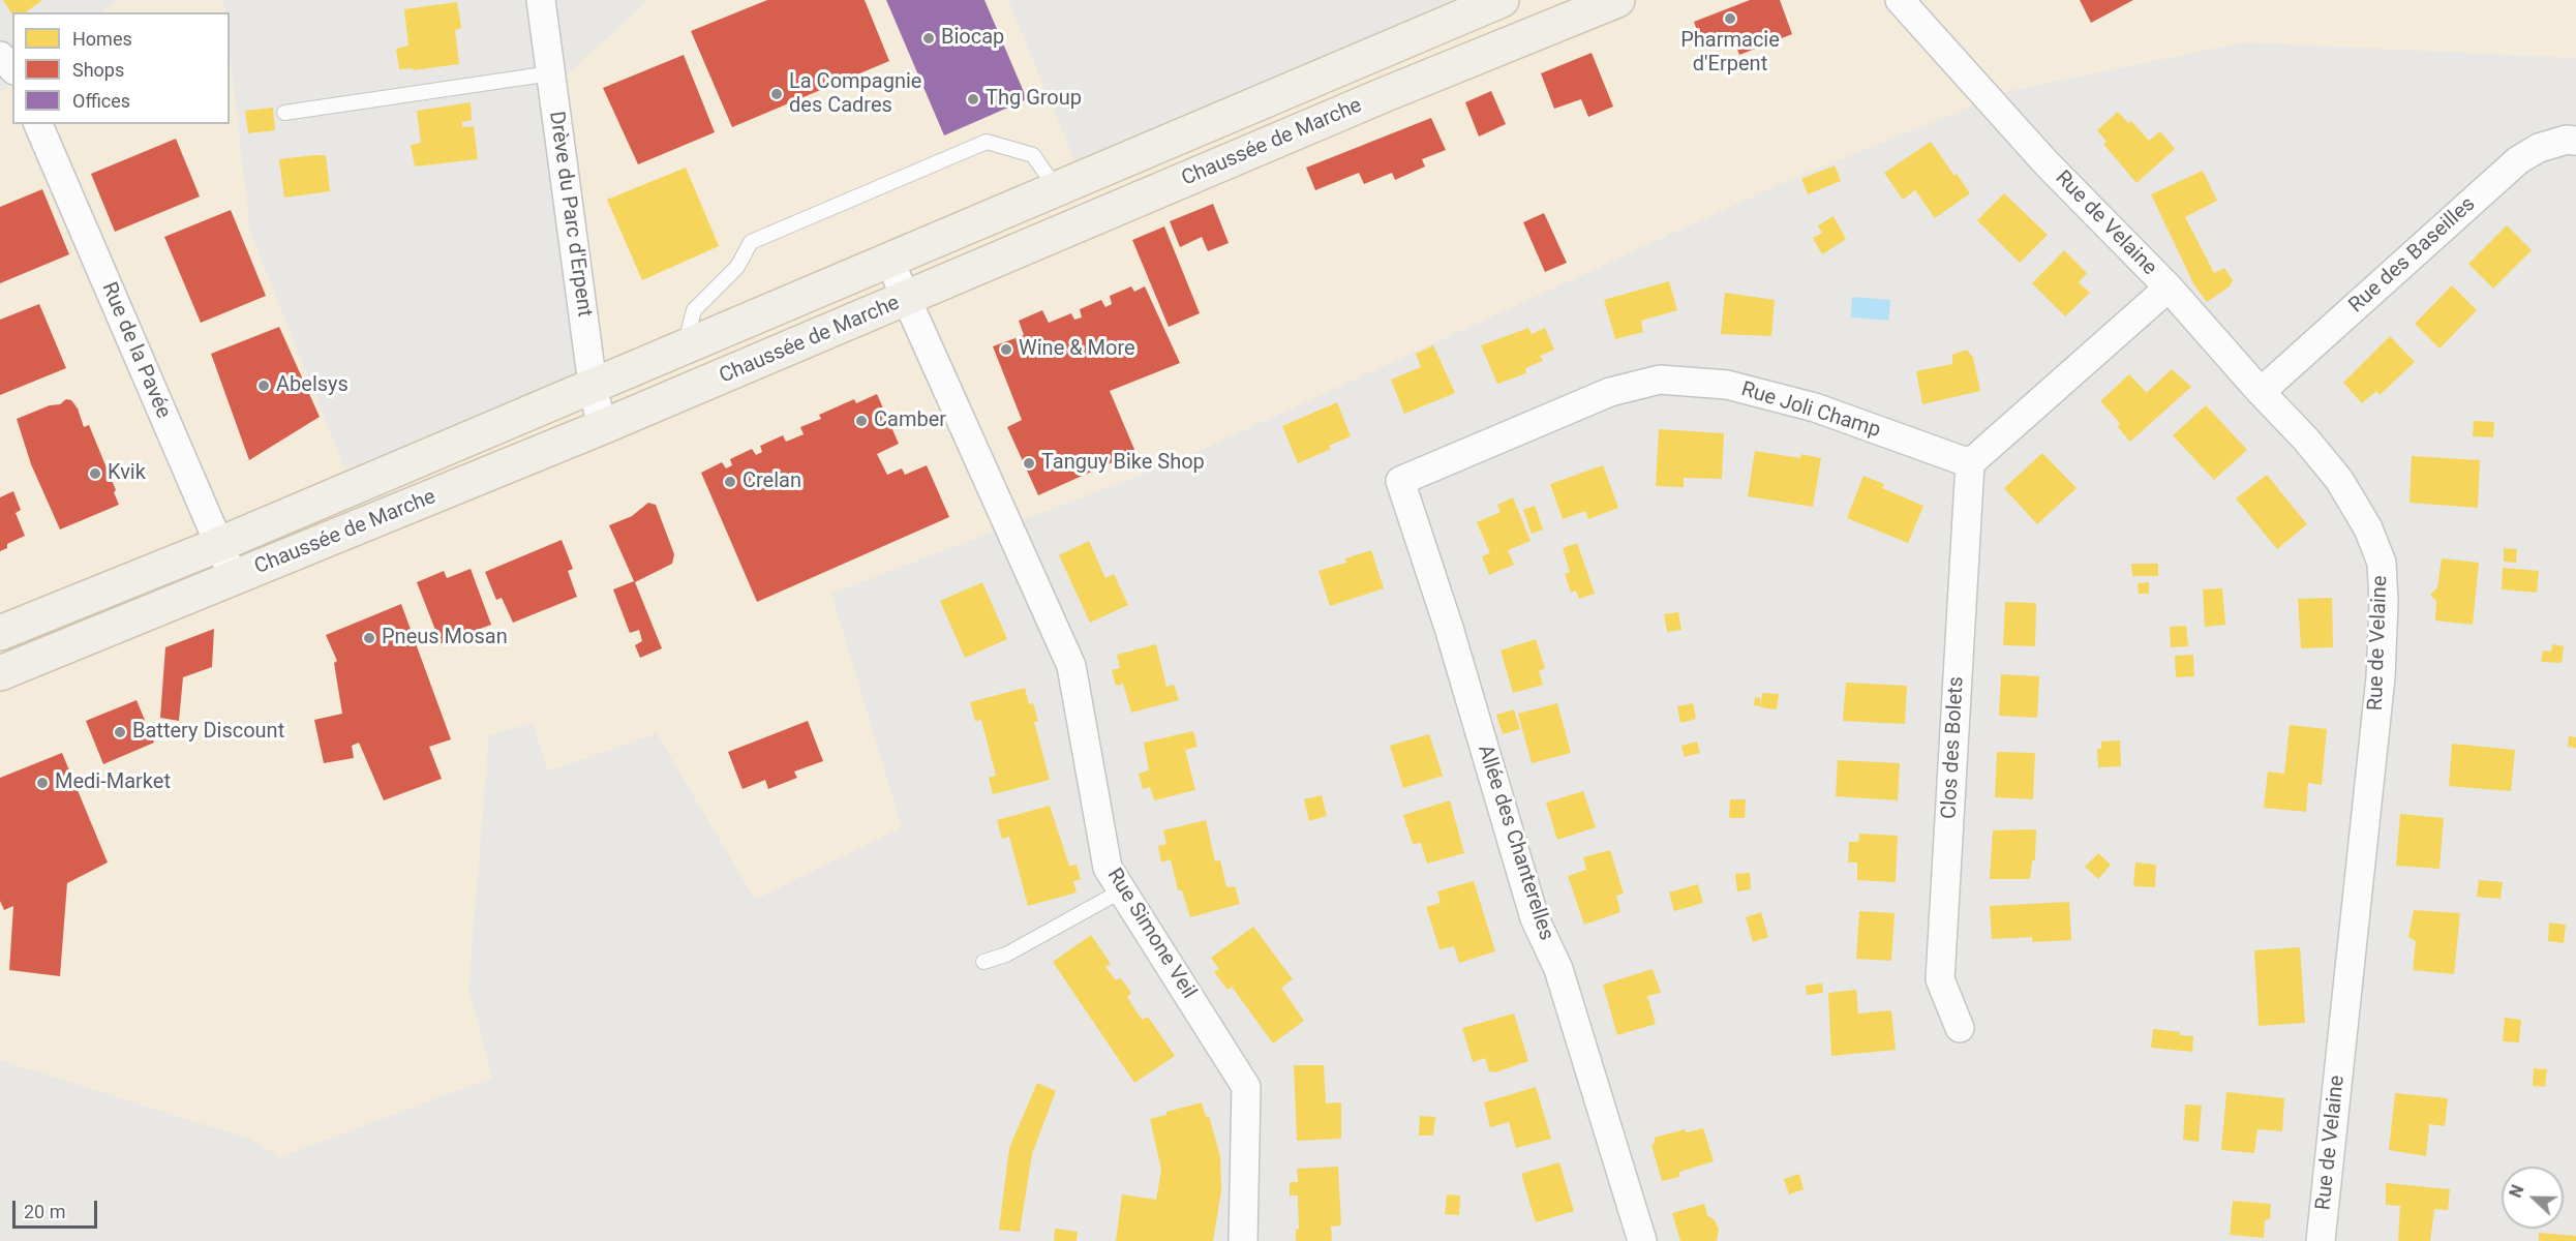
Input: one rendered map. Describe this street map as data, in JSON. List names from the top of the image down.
{
  "streets": {
    "main road": ["Chaussée de Marche"],
    "street": [
      "Drève du Parc d'Erpent",
      "Rue de Velaine",
      "Rue des Baseilles",
      "Rue de la Pavée",
      "Rue Joli Champ",
      "Clos des Bolets",
      "Allée des Chanterelles",
      "Rue Simone Veil"
    ]
  },
  "crossings": [
    ["Chaussée de Marche", "Drève du Parc d'Erpent"],
    ["Chaussée de Marche", "Rue de la Pavée"],
    ["Chaussée de Marche", "Rue Simone Veil"],
    ["Rue de Velaine", "Rue des Baseilles"],
    ["Rue Joli Champ", "Clos des Bolets"],
    ["Rue Joli Champ", "Allée des Chanterelles"]
  ],
  "places": [
    "Pharmacie d'Erpent",
    "Biocap",
    "La Compagnie des Cadres",
    "Thg Group",
    "Wine & More",
    "Abelsys",
    "Camber",
    "Tanguy Bike Shop",
    "Kvik",
    "Crelan",
    "Pneus Mosan",
    "Battery Discount",
    "Medi-Market"
  ],
  "legend": ["Homes", "Shops", "Offices"],
  "scale_bar": "20 m",
  "north": "left"
}
